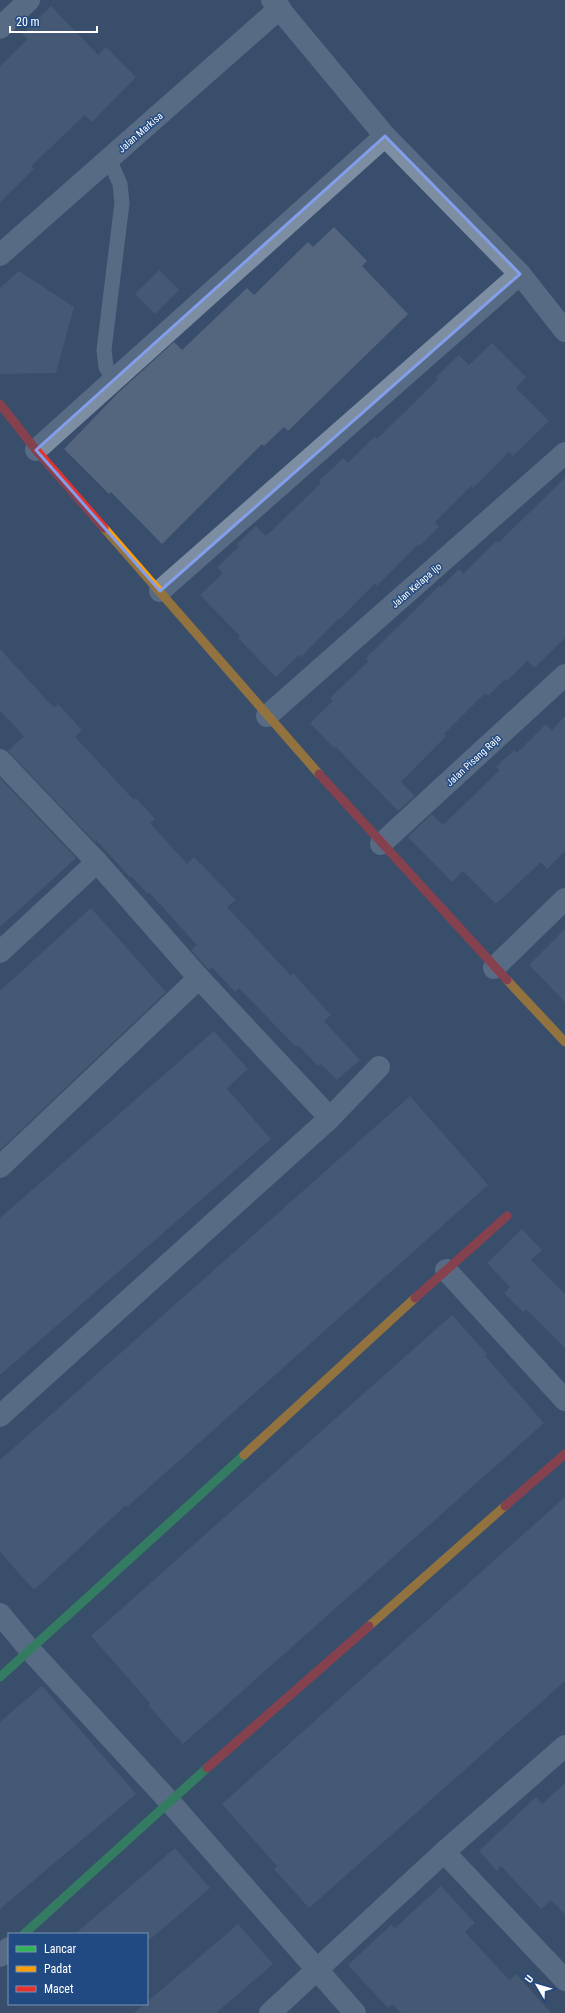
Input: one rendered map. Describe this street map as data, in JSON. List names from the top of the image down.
{
  "streets": {
    "street": ["Jalan Markisa", "Jalan Kelapa Ijo", "Jalan Pisang Raja"]
  },
  "legend": ["Lancar", "Padat", "Macet"],
  "scale_bar": "20 m",
  "north": "top left"
}
